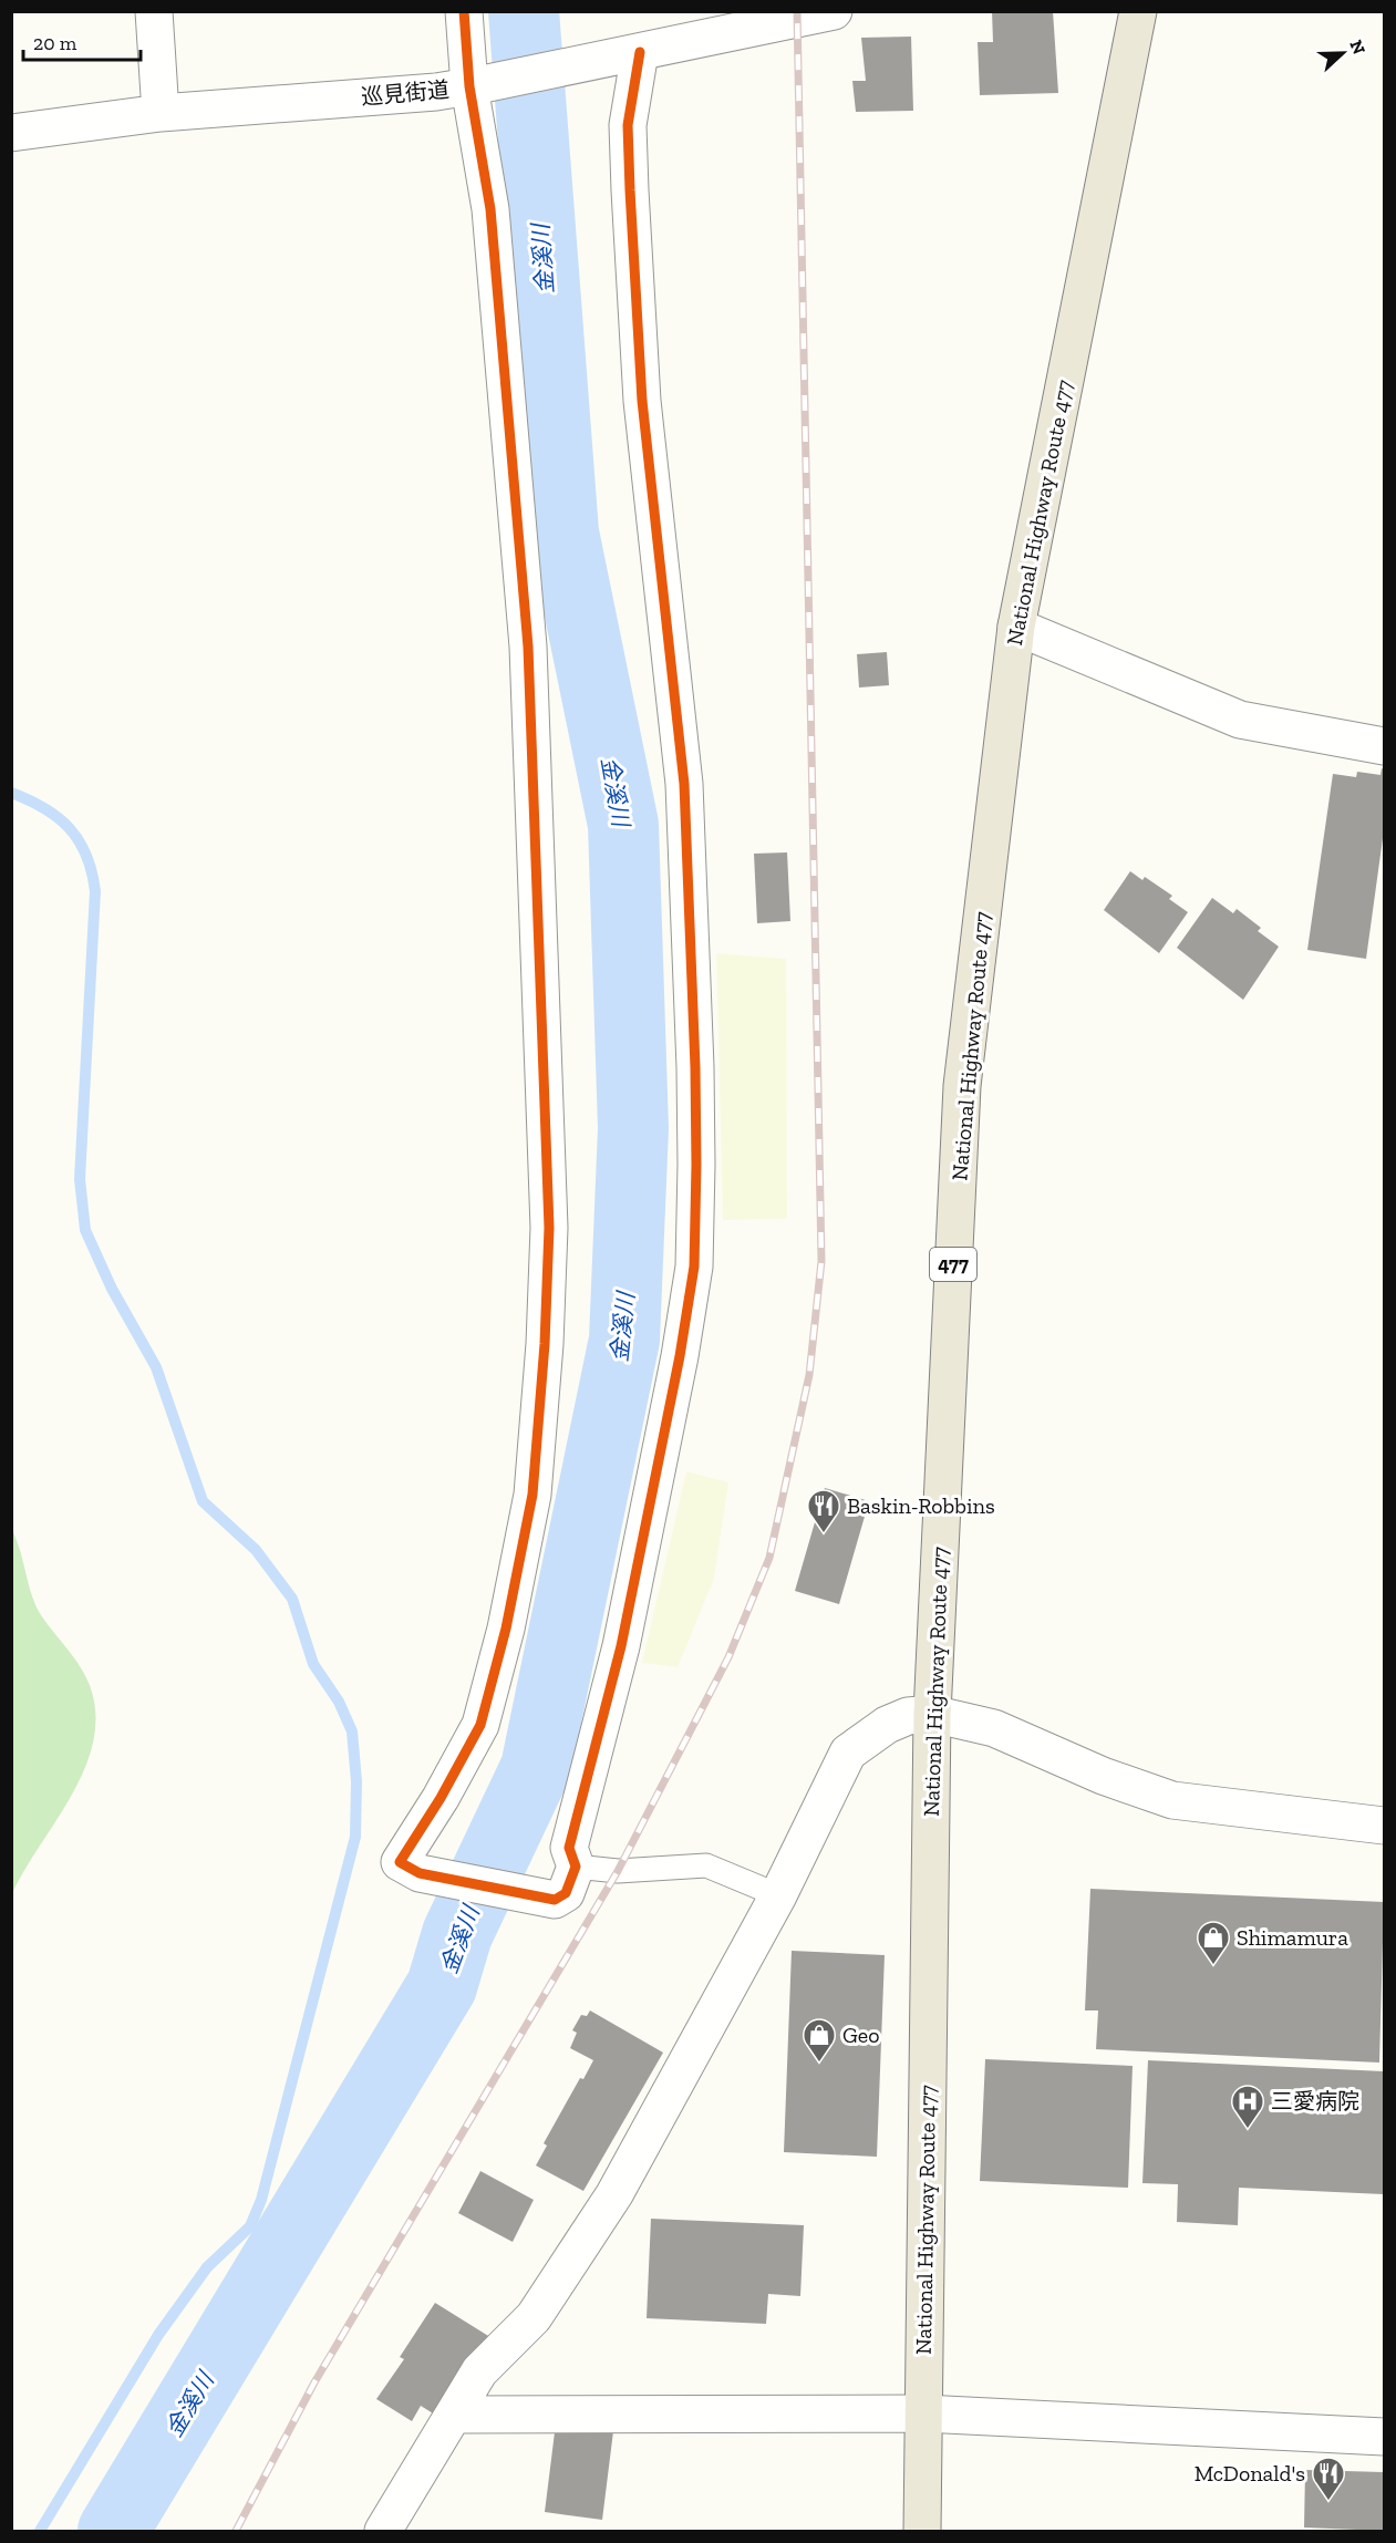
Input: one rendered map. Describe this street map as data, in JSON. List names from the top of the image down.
{
  "streets": {
    "highway": ["National Highway Route 477", "477"],
    "street": ["巡見街道"]
  },
  "water": ["金溪川"],
  "places": {
    "restaurant": ["Baskin-Robbins", "McDonald's"],
    "shop": ["Shimamura", "Geo"],
    "hospital": ["三愛病院"]
  },
  "scale_bar": "20 m",
  "north": "right"
}
